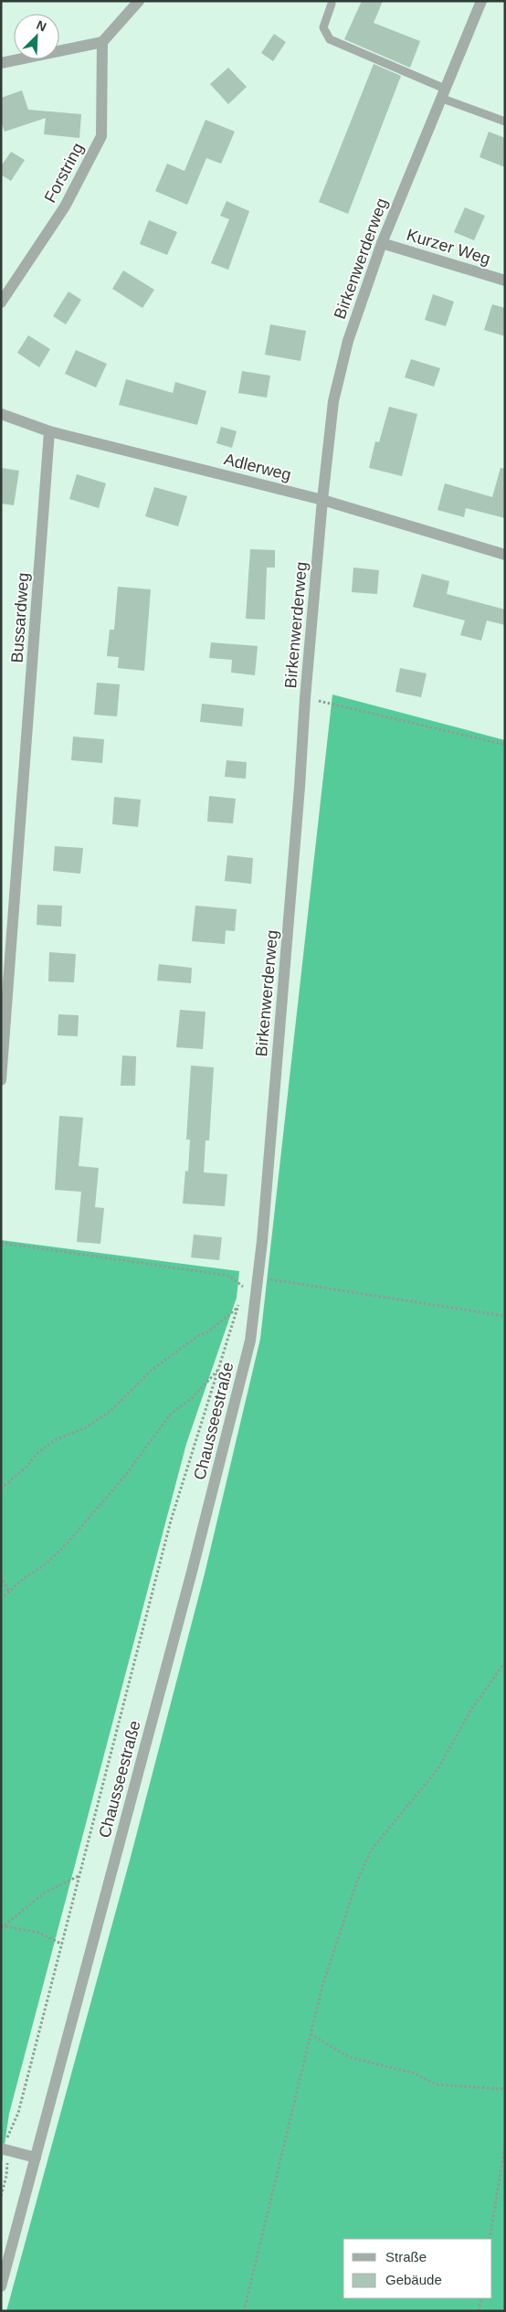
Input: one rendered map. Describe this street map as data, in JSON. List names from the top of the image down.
{
  "streets": {
    "street": [
      "Forstring",
      "Kurzer Weg",
      "Birkenwerderweg",
      "Adlerweg",
      "Bussardweg",
      "Chausseestraße"
    ]
  },
  "crossings": [
    ["Kurzer Weg", "Birkenwerderweg"],
    ["Birkenwerderweg", "Adlerweg"],
    ["Birkenwerderweg", "Chausseestraße"],
    ["Adlerweg", "Bussardweg"]
  ],
  "legend": ["Straße", "Gebäude"],
  "north": "top right"
}
